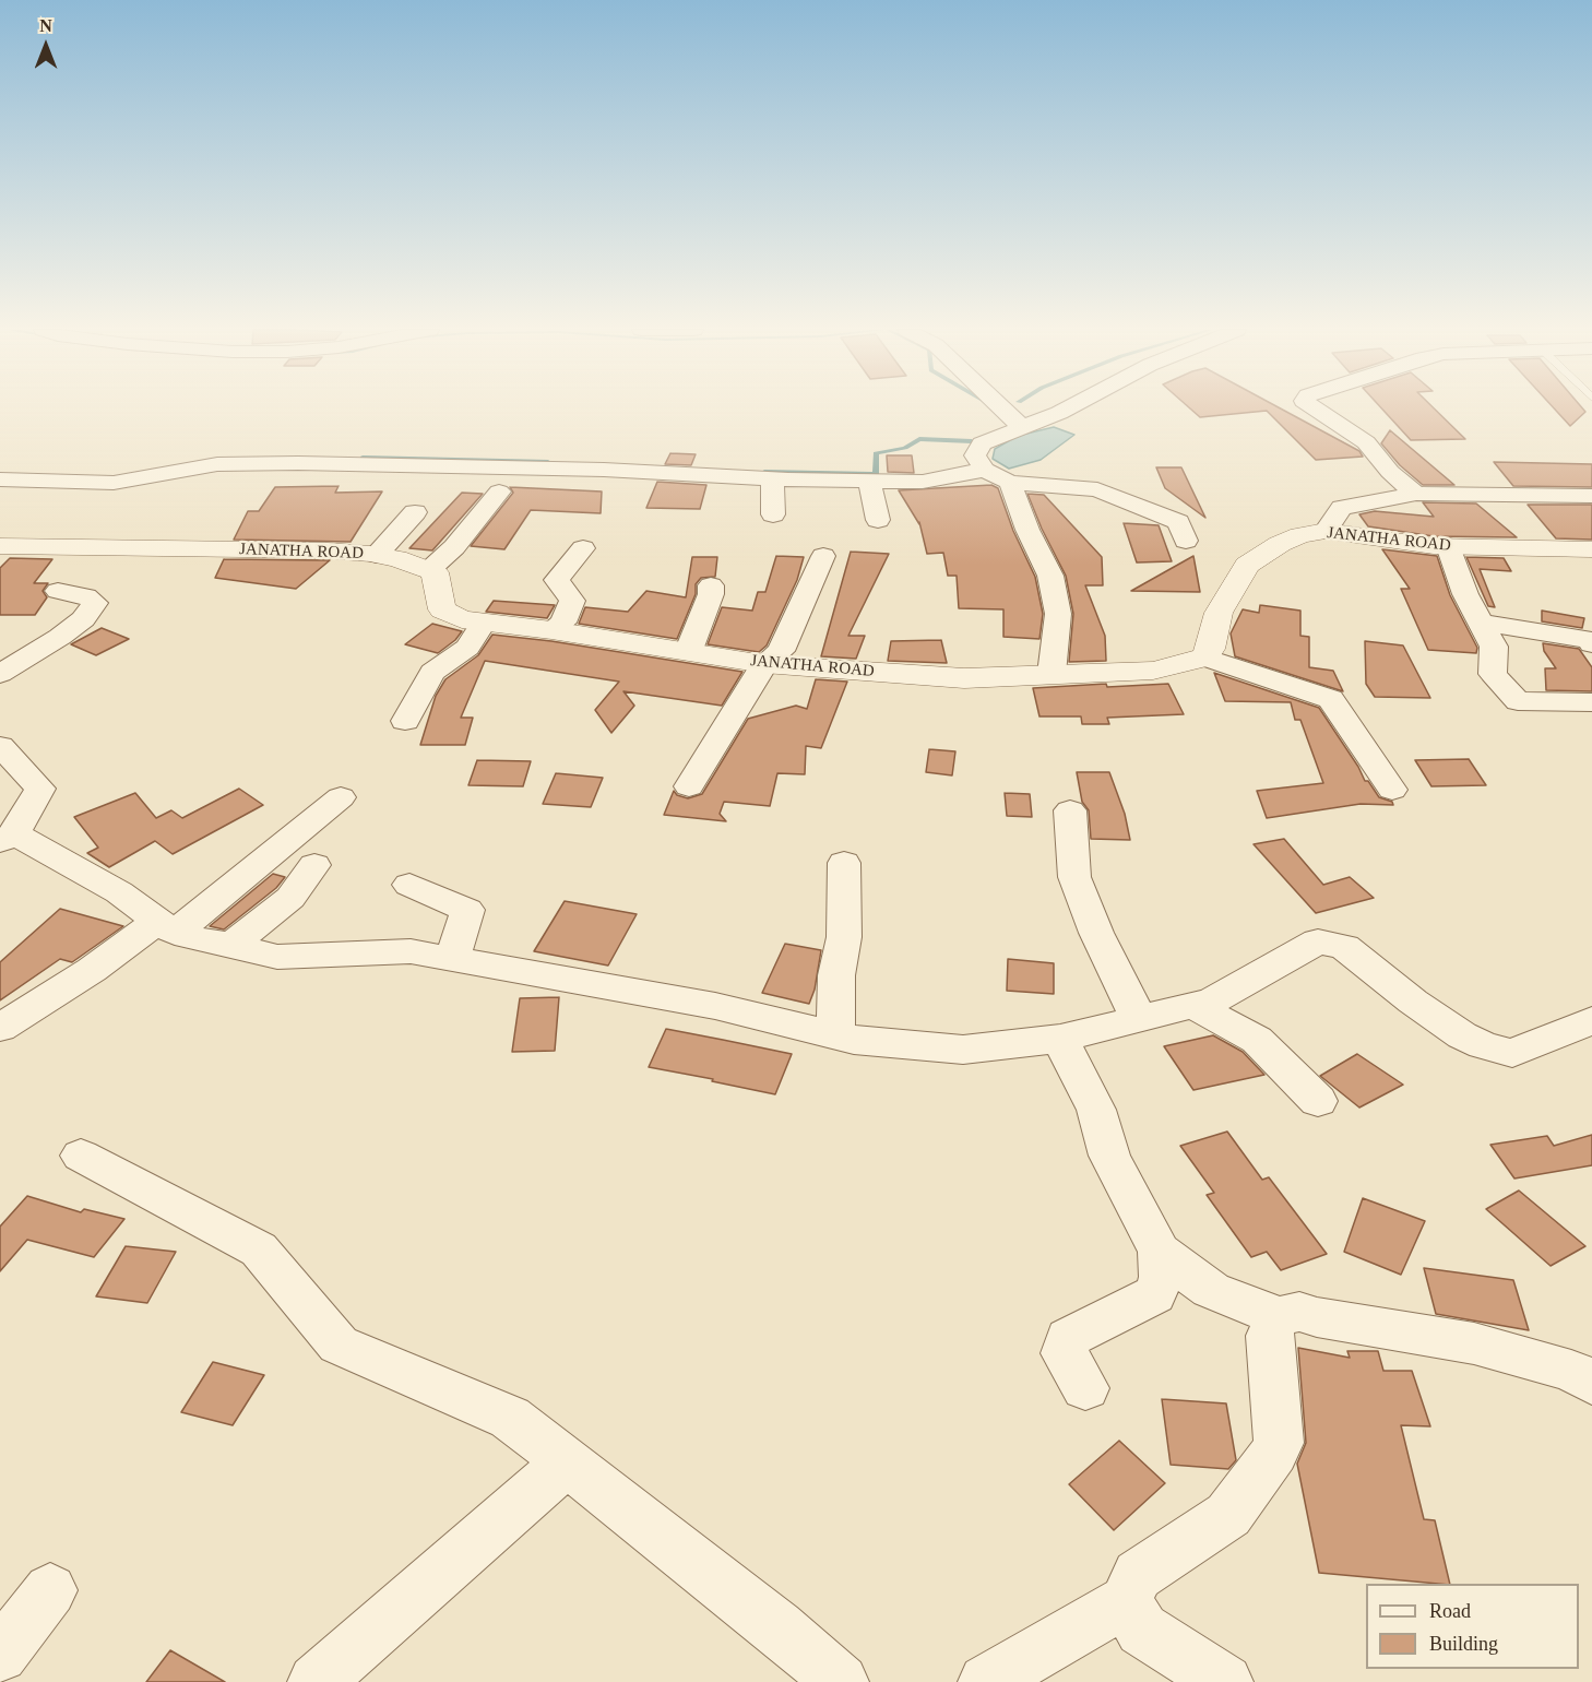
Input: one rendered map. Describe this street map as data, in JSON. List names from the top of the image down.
{
  "streets": {
    "street": ["JANATHA ROAD"]
  },
  "legend": ["Road", "Building"],
  "north": "top"
}
